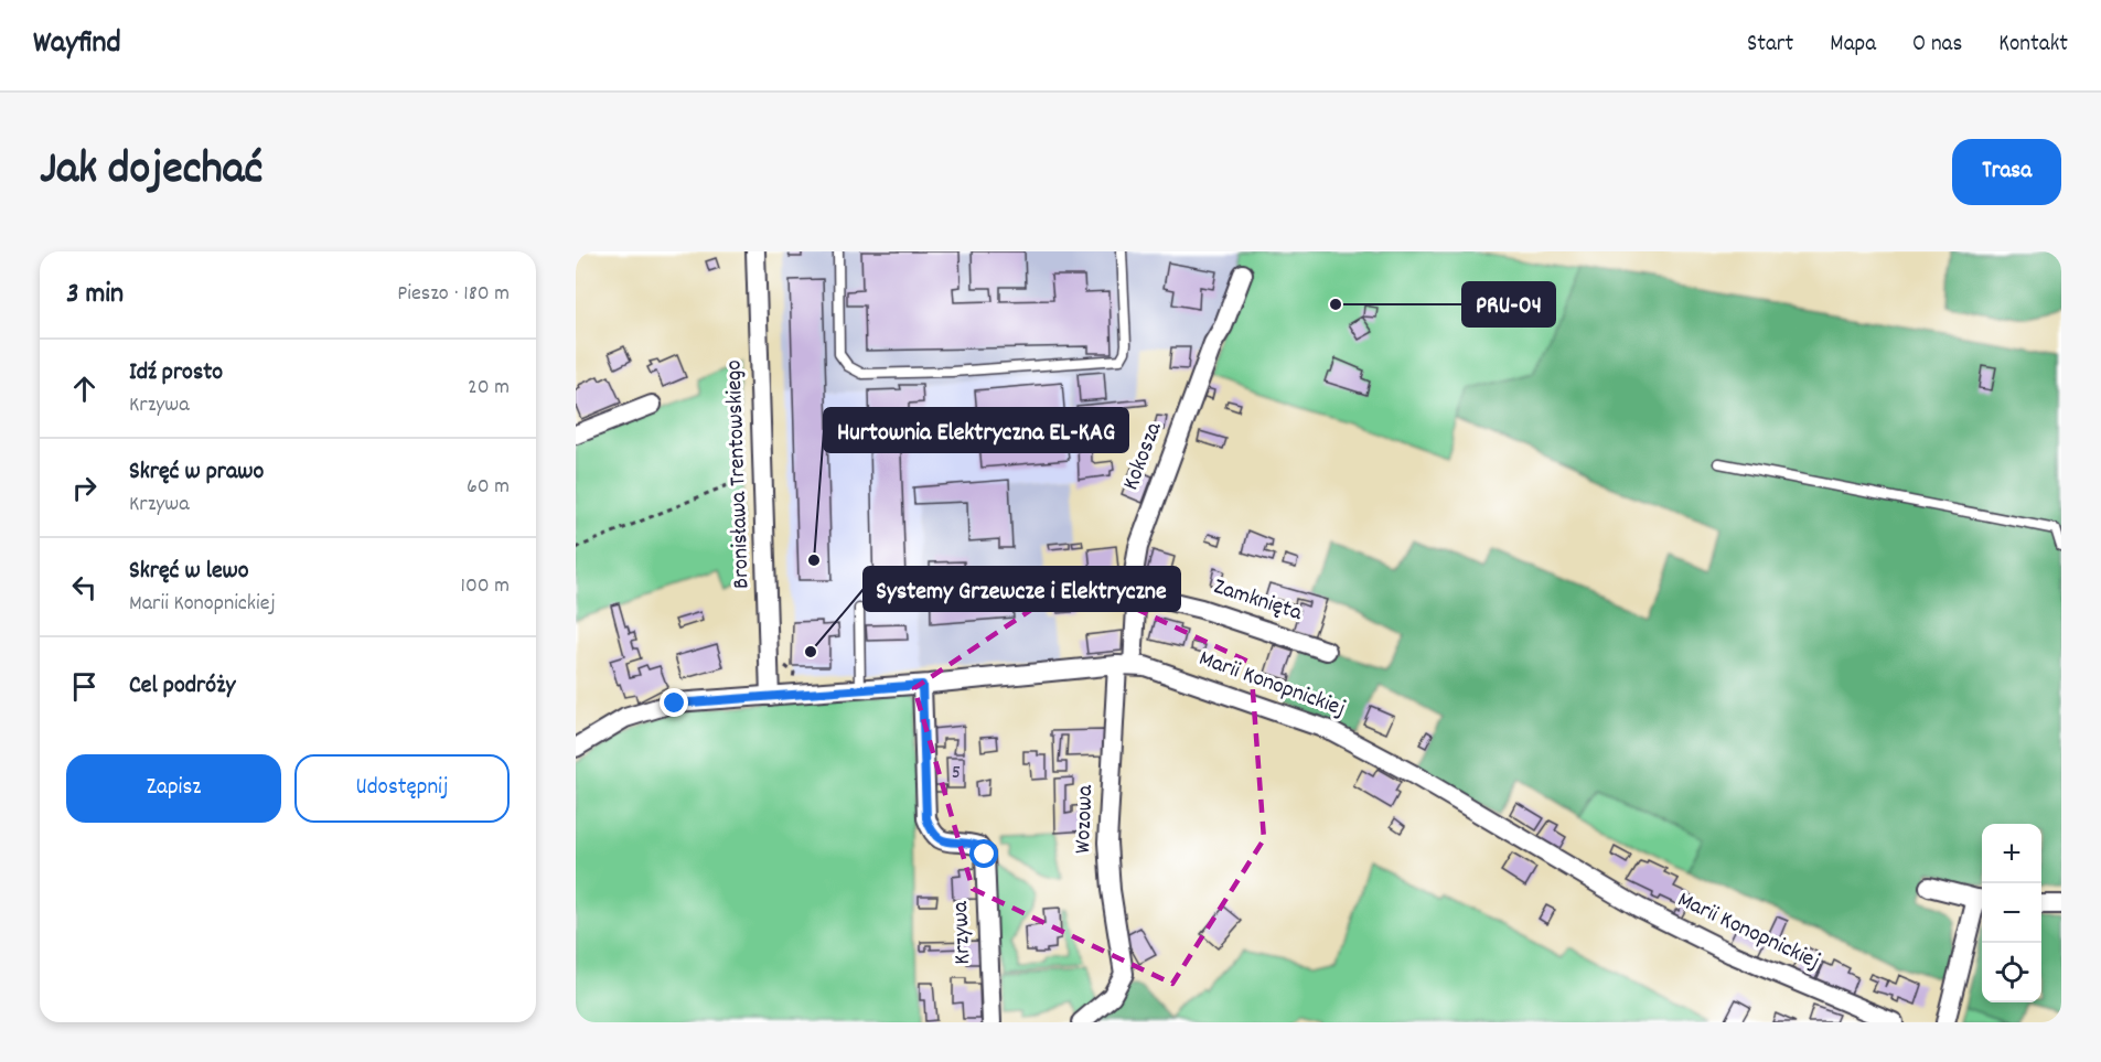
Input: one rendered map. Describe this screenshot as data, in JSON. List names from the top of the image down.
{
  "streets": {
    "street": [
      "Kokosza",
      "Bronisława Trentowskiego",
      "Zamknięta",
      "Marii Konopnickiej",
      "Wozowa",
      "Krzywa"
    ]
  },
  "crossings": [
    ["Kokosza", "Zamknięta"],
    ["Kokosza", "Marii Konopnickiej"],
    ["Kokosza", "Wozowa"],
    ["Bronisława Trentowskiego", "Marii Konopnickiej"],
    ["Marii Konopnickiej", "Wozowa"],
    ["Marii Konopnickiej", "Krzywa"]
  ],
  "places": ["PRU-04", "Hurtownia Elektryczna EL-KAG", "Systemy Grzewcze i Elektryczne"],
  "house_numbers": ["5"],
  "page": {
    "header": "Wayfind",
    "nav": [
      "Start",
      "Mapa",
      "O nas",
      "Kontakt"
    ],
    "title": "Jak dojechać",
    "buttons": [
      "Trasa",
      ["Zapisz", "Udostępnij"]
    ],
    "heading": ["3 min", "Pieszo · 180 m"],
    "list": [
      ["Idź prosto", "Krzywa", "20 m"],
      ["Skręć w prawo", "Krzywa", "60 m"],
      ["Skręć w lewo", "Marii Konopnickiej", "100 m"],
      "Cel podróży"
    ],
    "map_buttons": ["+", "−"]
  }
}
